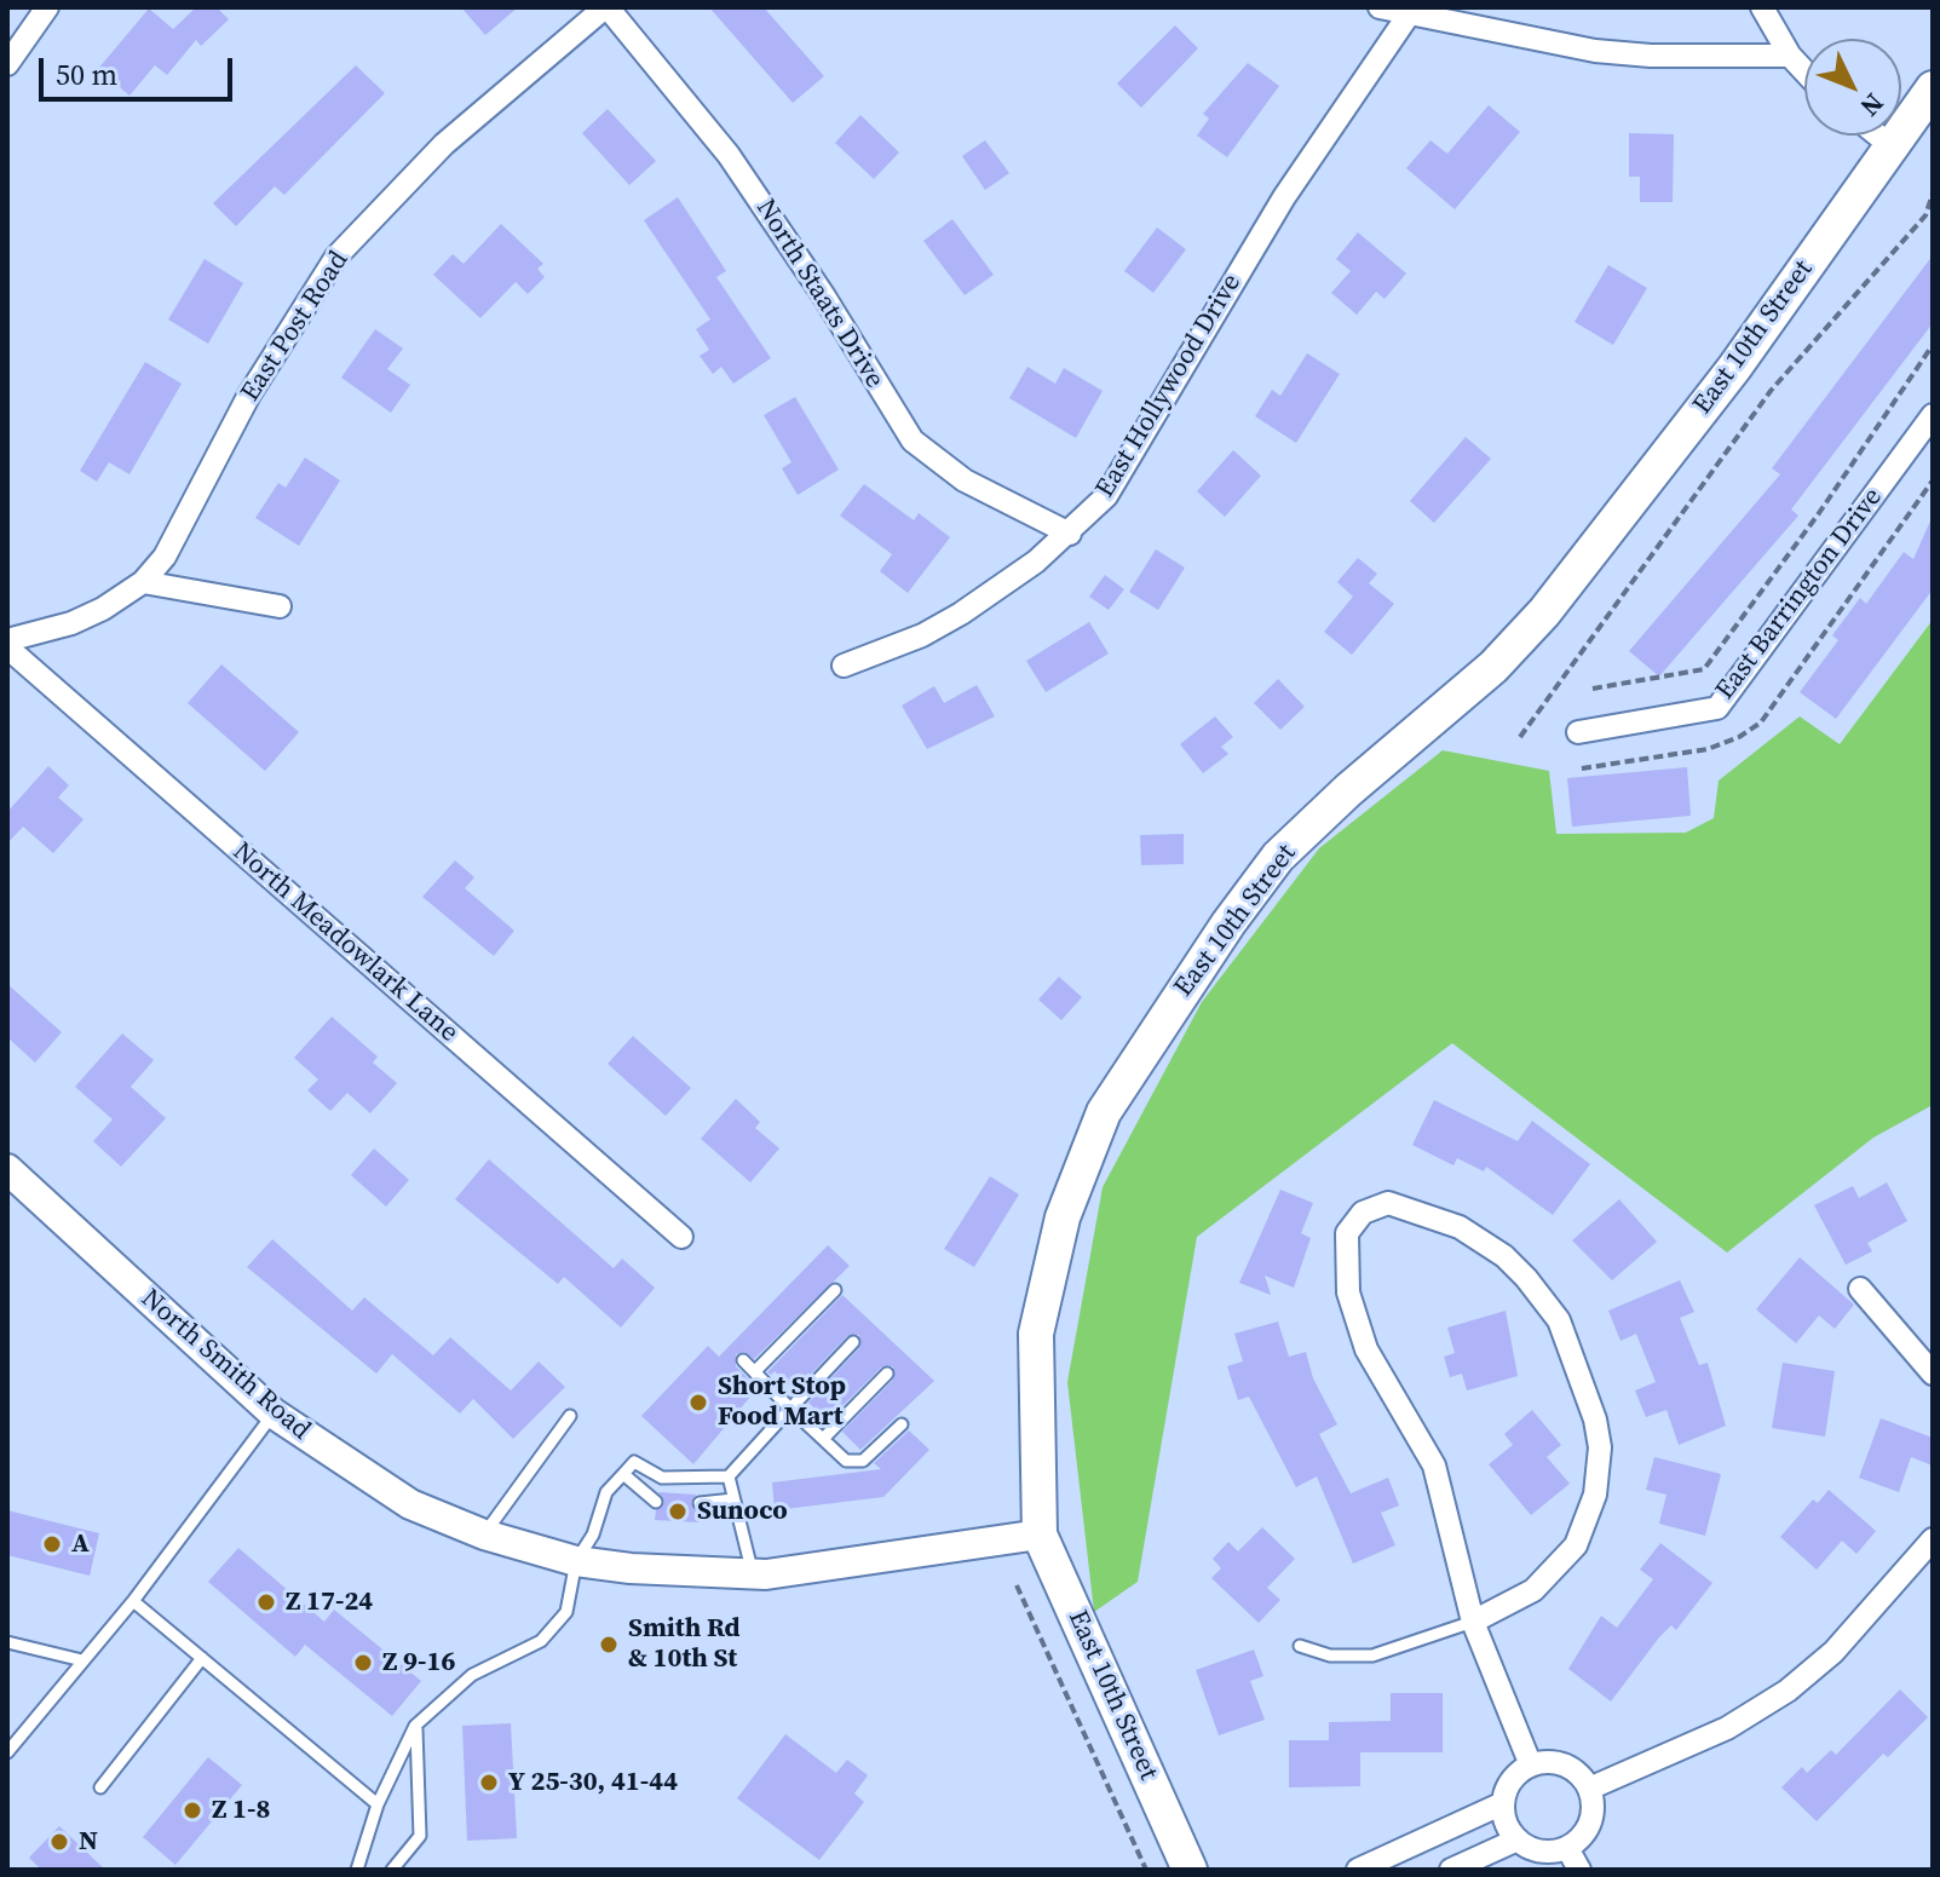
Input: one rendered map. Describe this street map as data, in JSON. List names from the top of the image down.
{
  "streets": {
    "main road": ["East 10th Street", "North Smith Road"],
    "street": [
      "North Staats Drive",
      "East Post Road",
      "East Hollywood Drive",
      "East Barrington Drive",
      "North Meadowlark Lane"
    ]
  },
  "crossings": [
    ["North Staats Drive", "East Post Road"],
    ["North Staats Drive", "East Hollywood Drive"],
    ["East 10th Street", "North Smith Road"]
  ],
  "places": [
    "Short Stop Food Mart",
    "Sunoco",
    "A",
    "Z 17-24",
    "Smith Rd & 10th St",
    "Z 9-16",
    "Y 25-30, 41-44",
    "Z 1-8",
    "N"
  ],
  "scale_bar": "50 m",
  "north": "bottom right"
}
